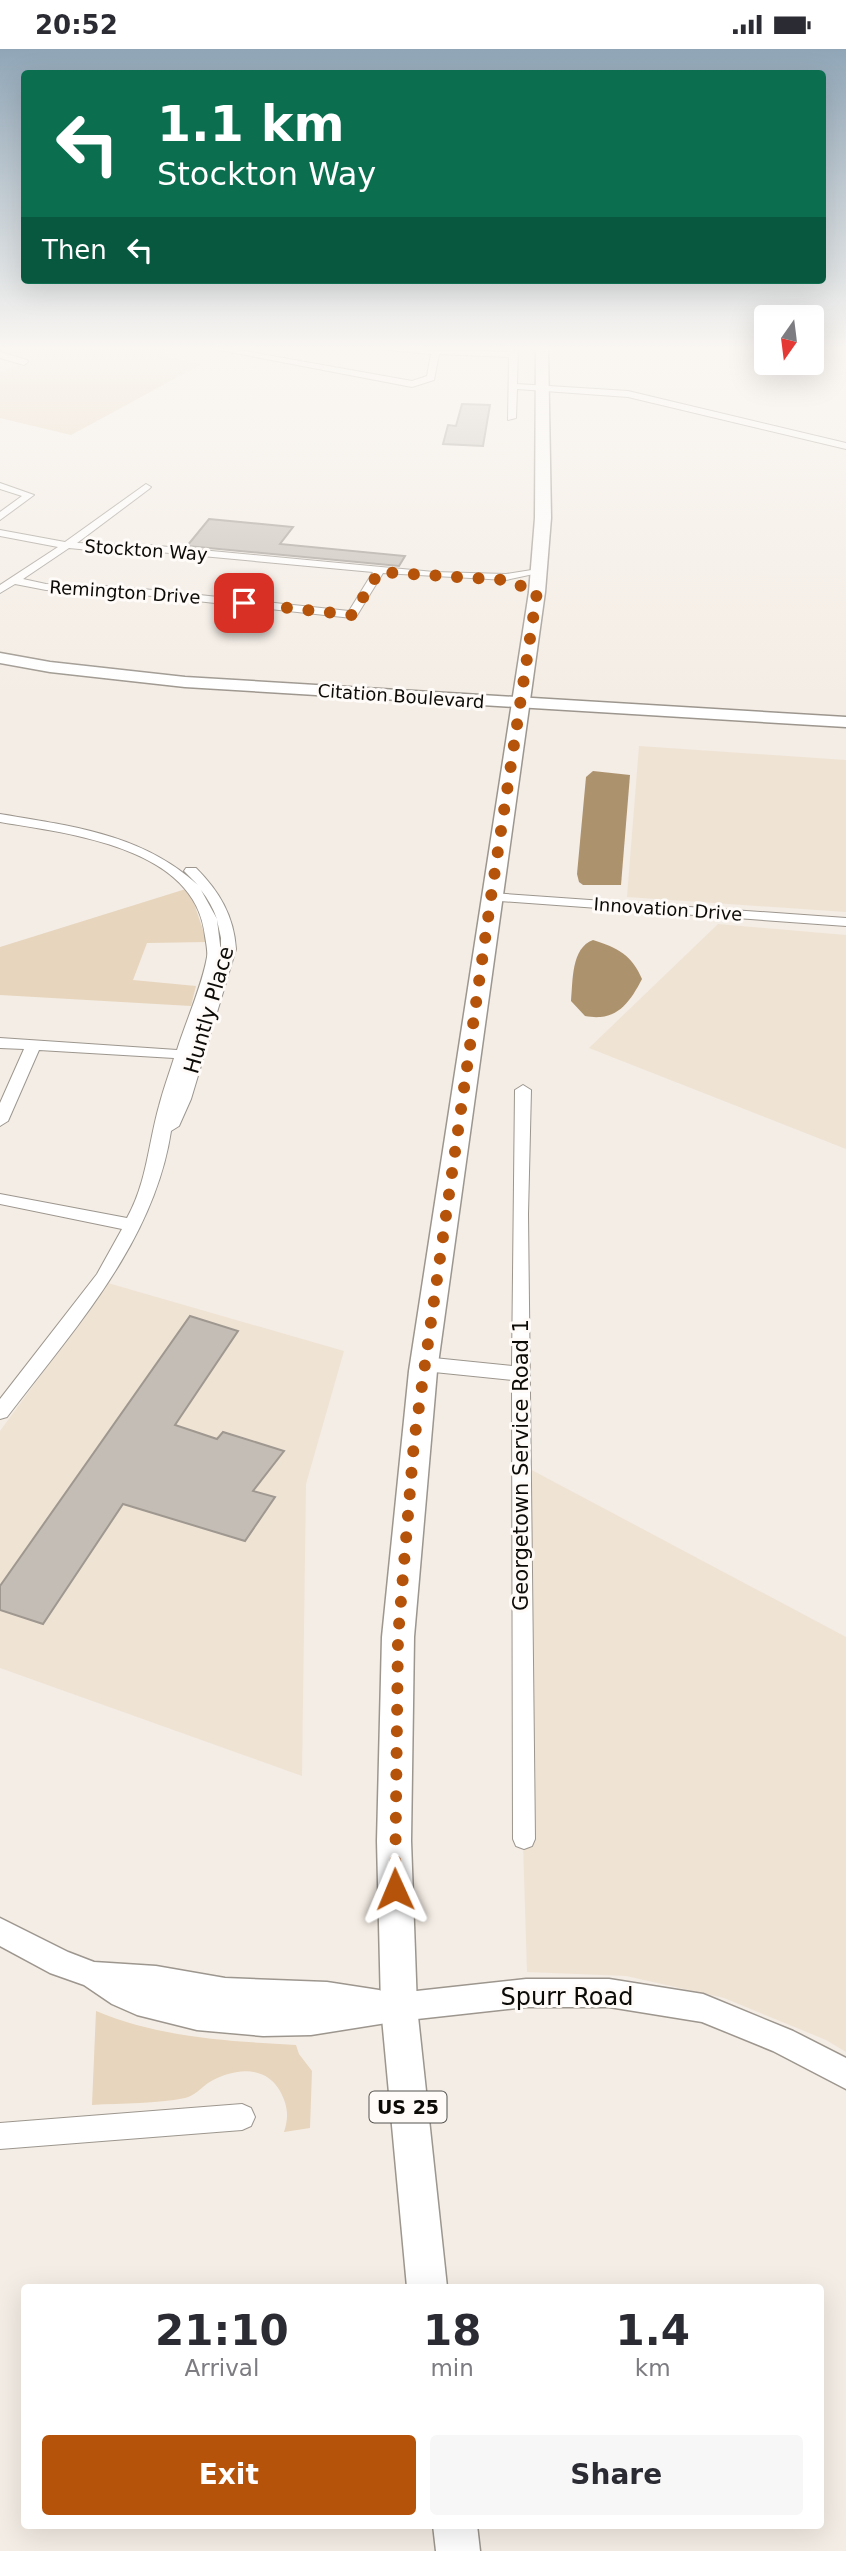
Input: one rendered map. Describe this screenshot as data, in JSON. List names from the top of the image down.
{
  "streets": {
    "main road": ["Citation Boulevard", "US 25"],
    "street": [
      "Stockton Way",
      "Remington Drive",
      "Innovation Drive",
      "Huntly Place",
      "Georgetown Service Road 1",
      "Spurr Road"
    ]
  },
  "crossings": [
    ["Stockton Way", "Remington Drive"],
    ["Stockton Way", "US 25"],
    ["Citation Boulevard", "US 25"],
    ["Innovation Drive", "US 25"],
    ["Spurr Road", "US 25"]
  ],
  "north": "bottom",
  "page": {
    "status": "20:52",
    "turn": ["1.1 km", "Stockton Way"],
    "then": "Then",
    "eta": [
      "21:10",
      "Arrival",
      "18",
      "min",
      "1.4",
      "km"
    ],
    "buttons": ["Exit", "Share"]
  }
}
